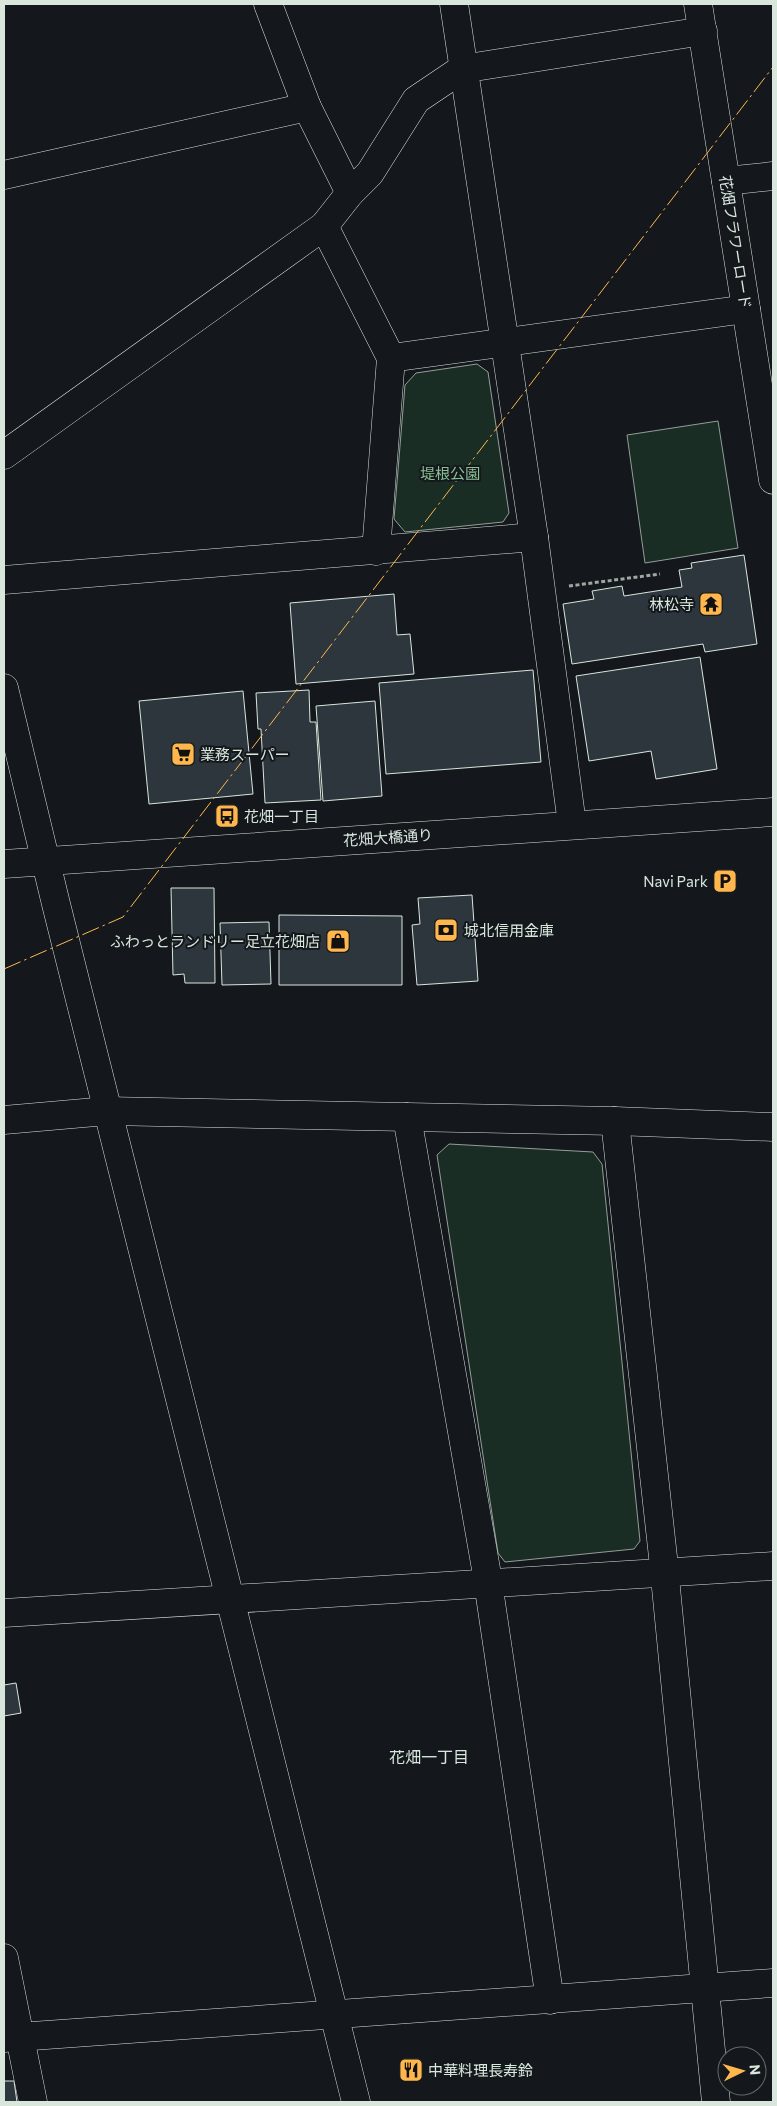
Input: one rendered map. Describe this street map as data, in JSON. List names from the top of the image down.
{
  "streets": {
    "street": ["花畑フラワーロード", "花畑大橋通り"]
  },
  "districts": ["花畑一丁目"],
  "parks": ["堤根公園"],
  "places": {
    "temple": ["林松寺"],
    "supermarket": ["業務スーパー"],
    "bus stop": ["花畑一丁目"],
    "parking": ["Navi Park"],
    "bank": ["城北信用金庫"],
    "shop": ["ふわっとランドリー足立花畑店"],
    "restaurant": ["中華料理長寿鈴"]
  },
  "north": "right"
}
